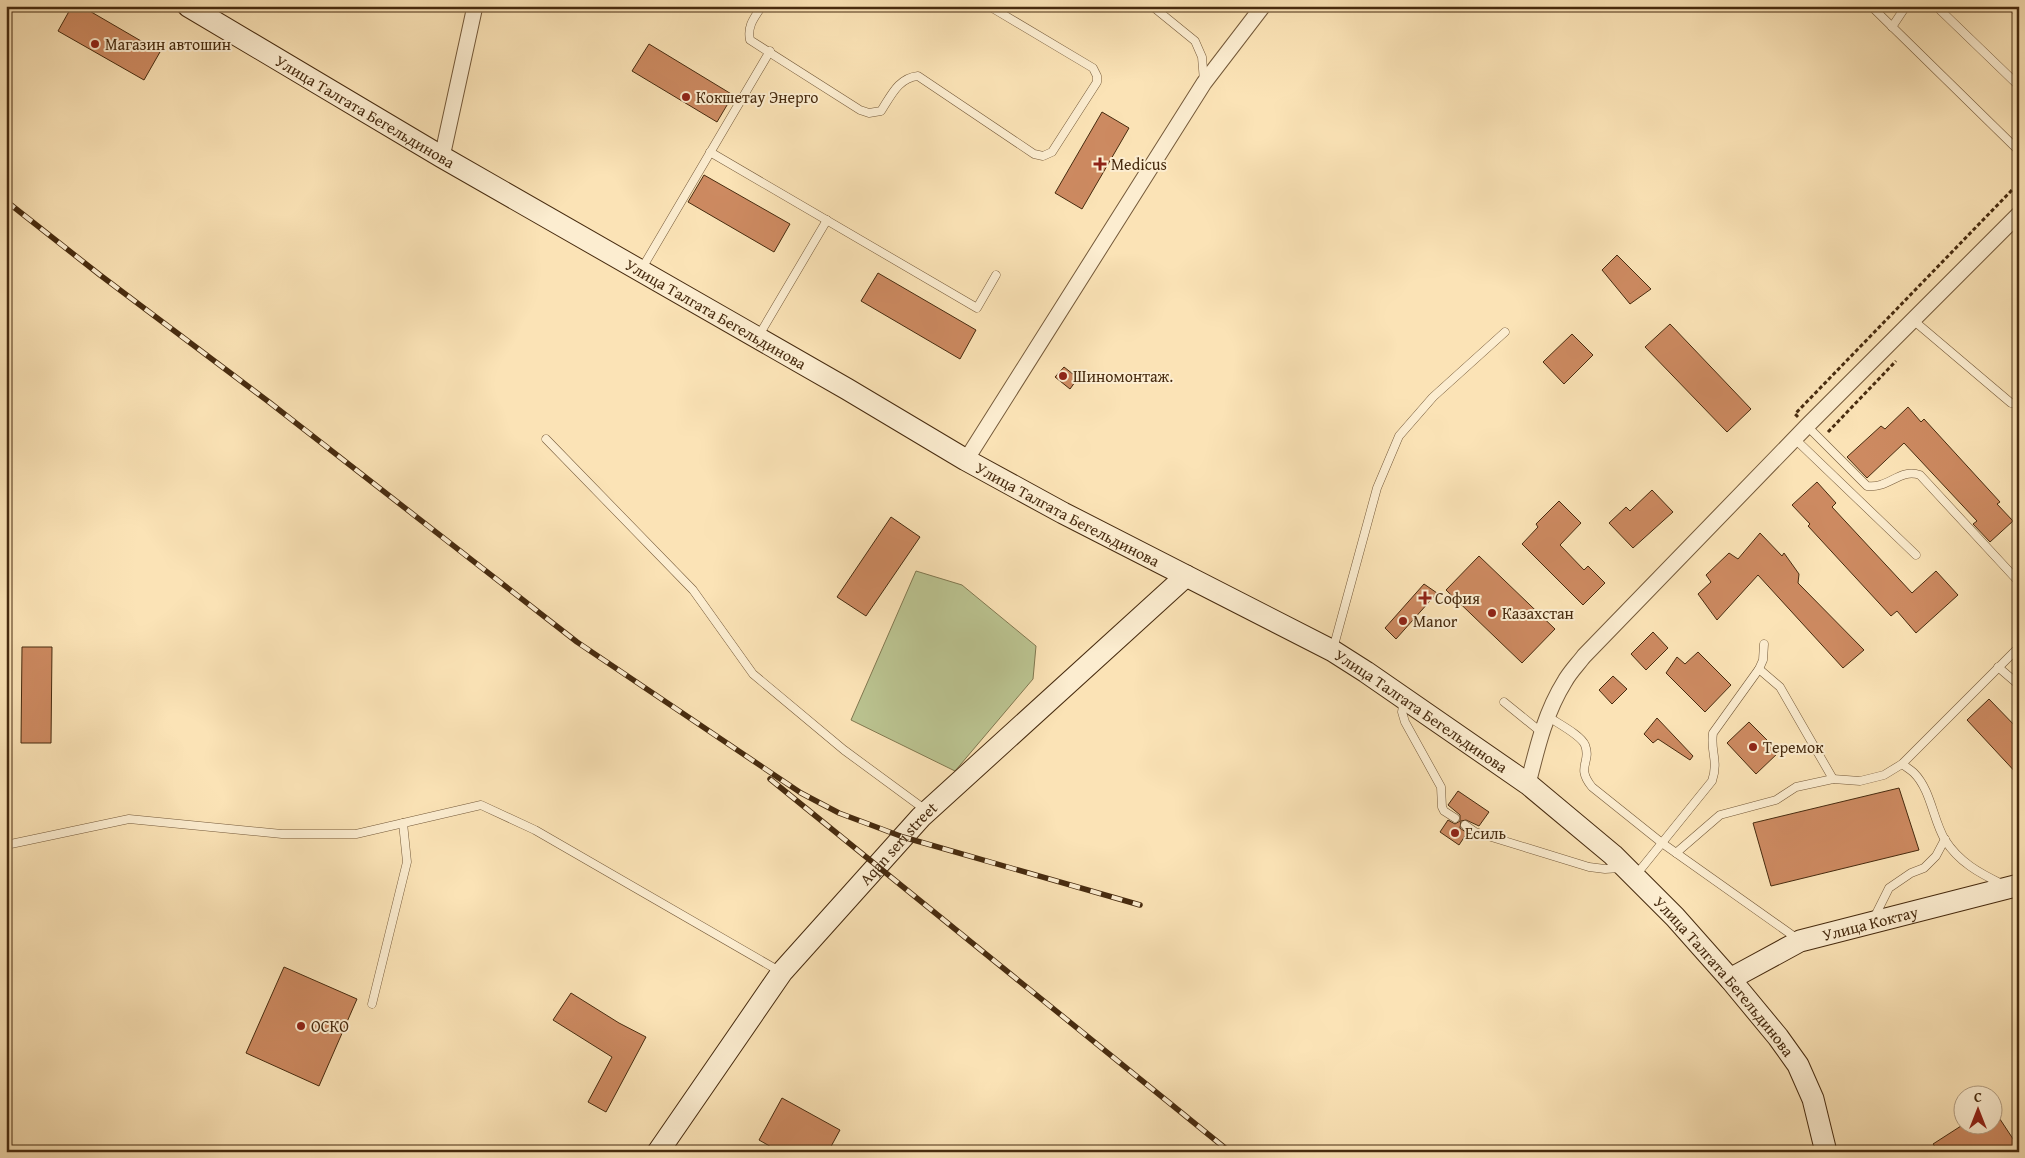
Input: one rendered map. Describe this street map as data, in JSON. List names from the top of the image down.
{
  "streets": {
    "street": ["Улица Талгата Бегельдинова", "Aqan seri street", "Улица Коктау"]
  },
  "crossings": [
    ["Улица Талгата Бегельдинова", "Aqan seri street"],
    ["Улица Талгата Бегельдинова", "Улица Коктау"]
  ],
  "places": {
    "other": [
      "Магазин автошин",
      "Кокшетау Энерго",
      "Шиномонтаж.",
      "Казахстан",
      "Manor",
      "Теремок",
      "Есиль",
      "ОСКО"
    ],
    "health": ["Medicus", "София"]
  },
  "north": "top"
}
